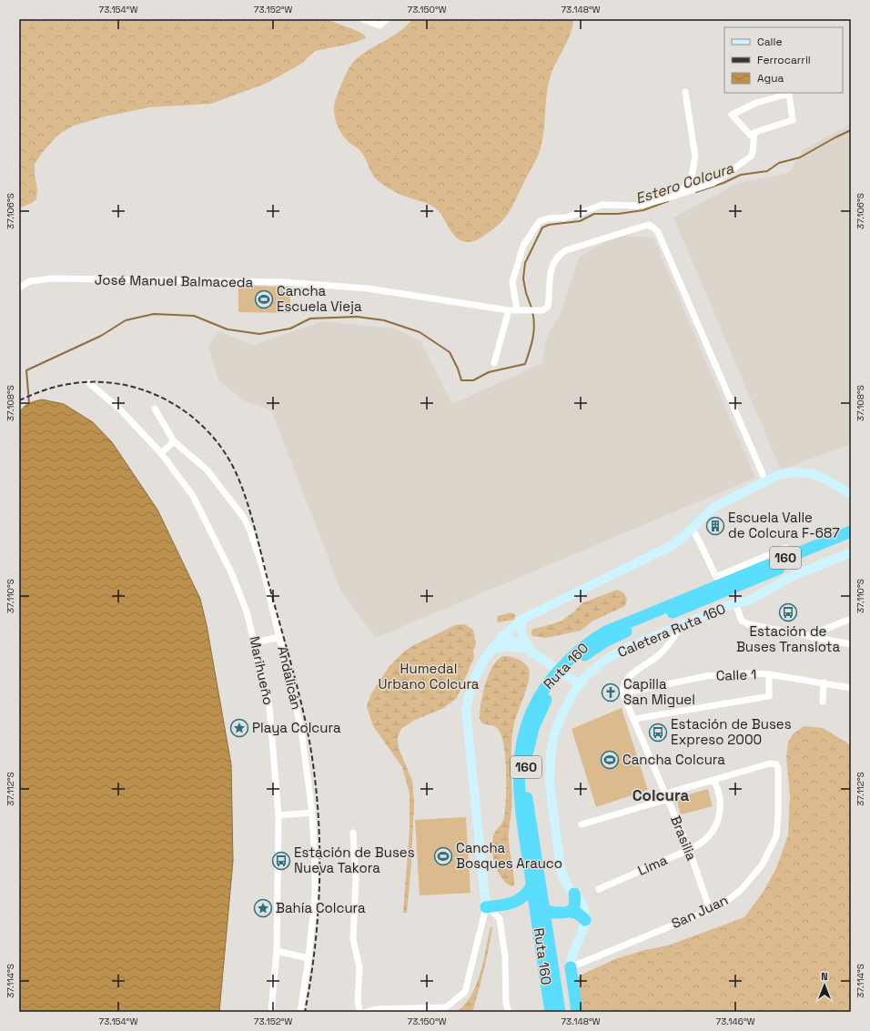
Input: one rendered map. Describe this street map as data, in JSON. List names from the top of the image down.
{
  "streets": {
    "highway": ["160", "Ruta 160"],
    "street": [
      "José Manuel Balmaceda",
      "Caletera Ruta 160",
      "Marihueño",
      "Calle 1",
      "Andalicán",
      "Brasilia",
      "Lima",
      "San Juan"
    ]
  },
  "crossings": [
    ["Calle 1", "Brasilia"],
    ["Brasilia", "Lima"],
    ["Brasilia", "San Juan"],
    ["Lima", "San Juan"]
  ],
  "districts": ["Colcura"],
  "water": ["Estero Colcura"],
  "parks": ["Humedal Urbano Colcura"],
  "places": {
    "sports": ["Cancha Escuela Vieja", "Cancha Colcura", "Cancha Bosques Arauco"],
    "building": ["Escuela Valle de Colcura F-687"],
    "bus stop": ["Estación de Buses Translota", "Estación de Buses Expreso 2000", "Estación de Buses Nueva Takora"],
    "church": ["Capilla San Miguel"],
    "place": ["Playa Colcura", "Bahía Colcura"]
  },
  "legend": ["Calle", "Ferrocarril", "Agua"],
  "north": "top",
  "coordinates": [
    "73.154°W",
    "73.152°W",
    "73.150°W",
    "73.148°W",
    "37.106°S",
    "37.108°S",
    "37.110°S",
    "37.112°S",
    "37.114°S",
    "73.146°W"
  ]
}
